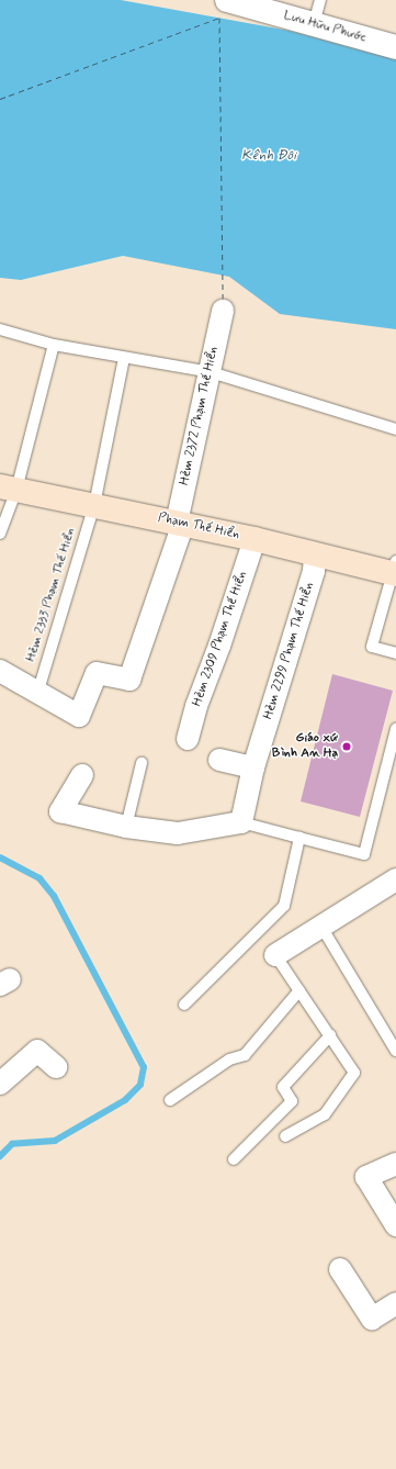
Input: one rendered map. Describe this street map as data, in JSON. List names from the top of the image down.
{
  "streets": {
    "main road": ["Phạm Thế Hiển"],
    "street": [
      "Lưu Hữu Phước",
      "Hẻm 2372 Phạm Thế Hiển",
      "Hẻm 2309 Phạm Thế Hiển",
      "Hẻm 2299 Phạm Thế Hiển"
    ],
    "lane": ["Hẻm 2333 Phạm Thế Hiển"]
  },
  "crossings": [
    ["Hẻm 2372 Phạm Thế Hiển", "Phạm Thế Hiển"],
    ["Hẻm 2372 Phạm Thế Hiển", "Hẻm 2333 Phạm Thế Hiển"],
    ["Phạm Thế Hiển", "Hẻm 2333 Phạm Thế Hiển"],
    ["Phạm Thế Hiển", "Hẻm 2309 Phạm Thế Hiển"],
    ["Phạm Thế Hiển", "Hẻm 2299 Phạm Thế Hiển"]
  ],
  "water": ["Kênh Đôi"],
  "places": ["Giáo xứ Bình An Hạ"]
}
